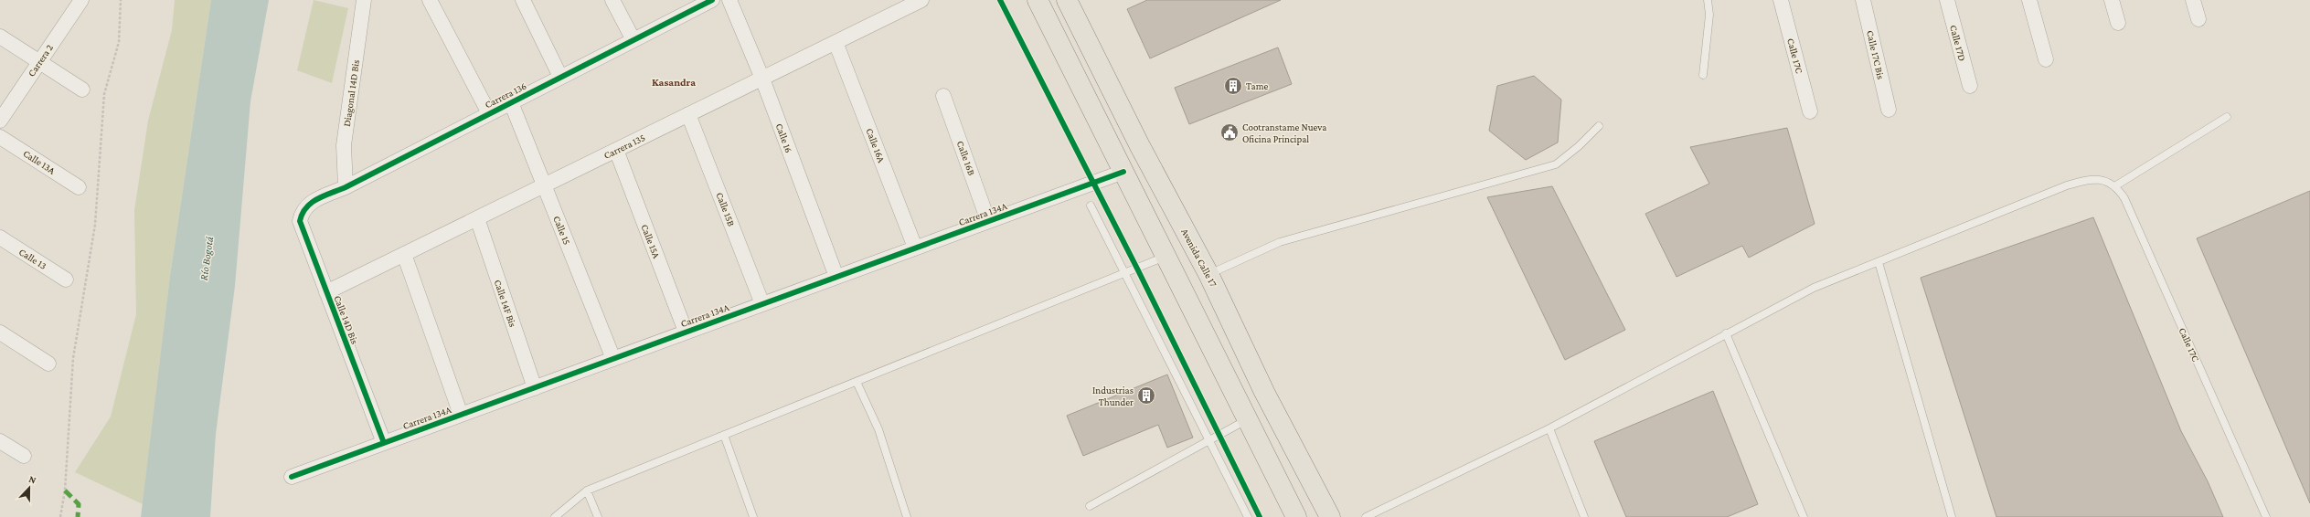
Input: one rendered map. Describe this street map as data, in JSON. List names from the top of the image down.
{
  "streets": {
    "main road": ["Avenida Calle 17"],
    "street": [
      "Calle 17D",
      "Calle 17C Bis",
      "Calle 17C",
      "Carrera 2",
      "Diagonal 14D Bis",
      "Carrera 136",
      "Calle 16",
      "Calle 16A",
      "Carrera 135",
      "Calle 16B",
      "Calle 13A",
      "Calle 15B",
      "Carrera 134A",
      "Calle 15",
      "Calle 15A",
      "Calle 13",
      "Calle 14F Bis",
      "Calle 14D Bis"
    ]
  },
  "crossings": [
    ["Diagonal 14D Bis", "Carrera 136"],
    ["Carrera 136", "Calle 15"],
    ["Carrera 136", "Calle 14D Bis"],
    ["Calle 16", "Carrera 135"],
    ["Calle 16", "Carrera 134A"],
    ["Calle 16A", "Carrera 135"],
    ["Calle 16A", "Carrera 134A"],
    ["Carrera 135", "Calle 15B"],
    ["Carrera 135", "Calle 15"],
    ["Carrera 135", "Calle 15A"],
    ["Carrera 135", "Calle 14F Bis"],
    ["Carrera 135", "Calle 14D Bis"],
    ["Calle 16B", "Carrera 134A"],
    ["Calle 15B", "Carrera 134A"],
    ["Carrera 134A", "Calle 15"],
    ["Carrera 134A", "Calle 15A"],
    ["Carrera 134A", "Calle 14F Bis"],
    ["Carrera 134A", "Calle 14D Bis"]
  ],
  "districts": ["Kasandra"],
  "water": ["Río Bogotá"],
  "places": {
    "building": ["Tame", "Industrias Thunder"],
    "public building": ["Cootranstame Nueva Oficina Principal"]
  },
  "north": "top"
}
